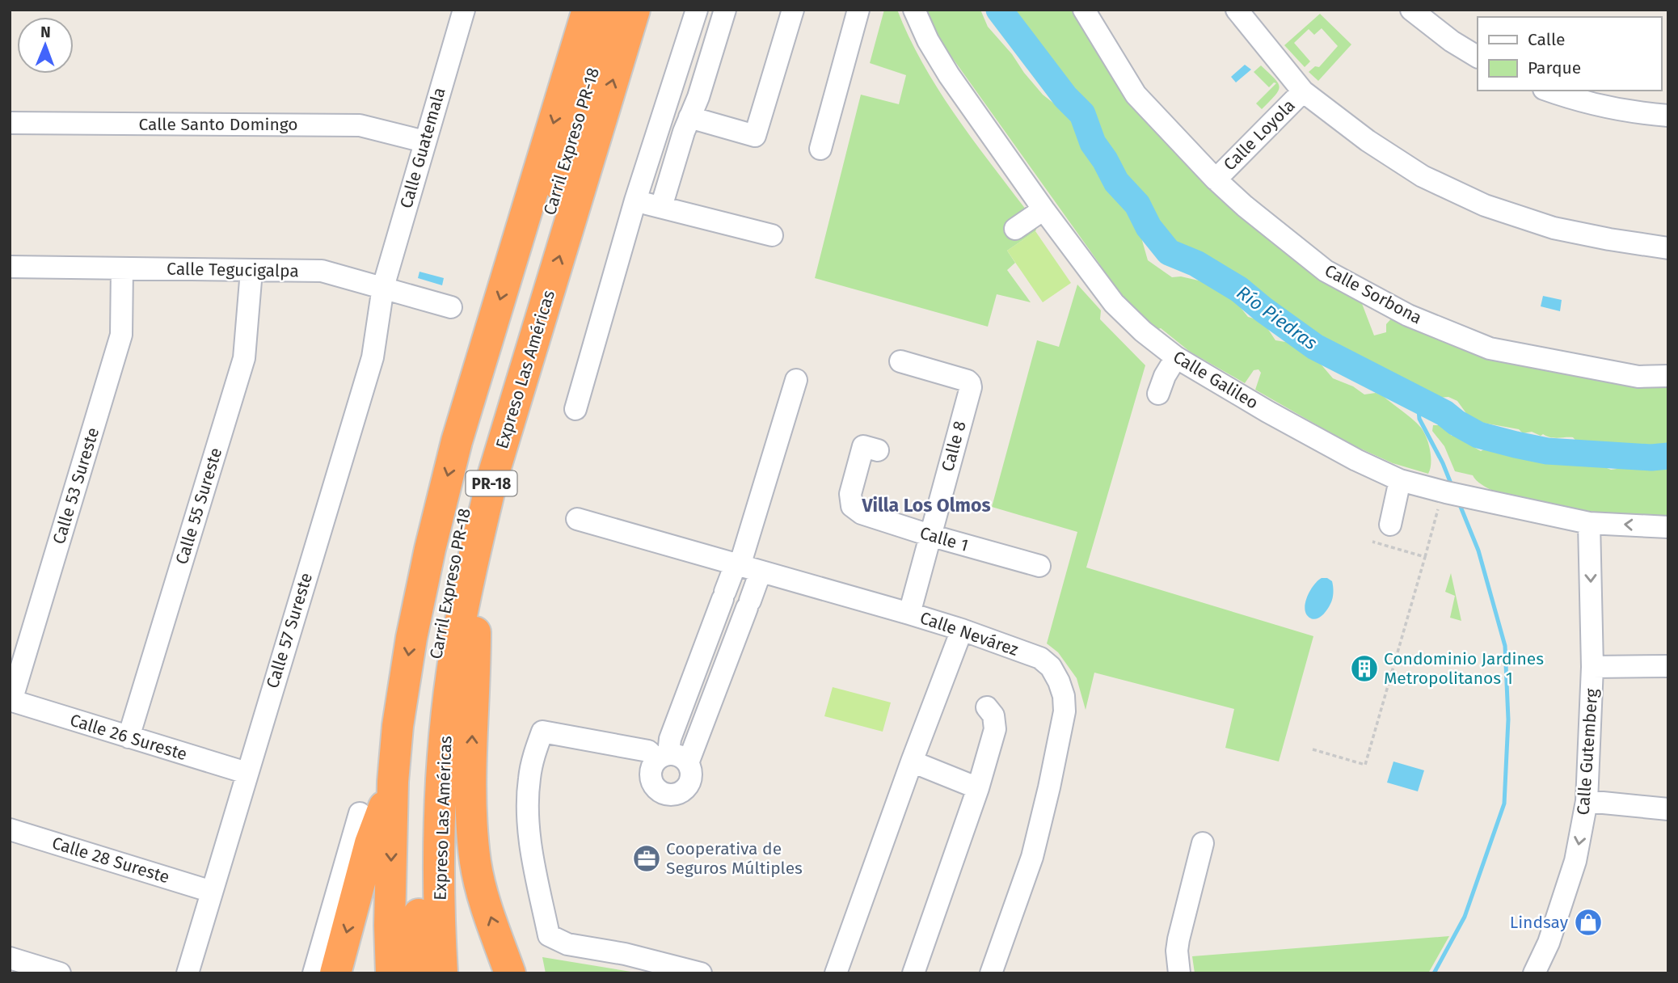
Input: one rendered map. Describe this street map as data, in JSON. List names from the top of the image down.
{
  "streets": {
    "highway": ["Carril Expreso PR-18", "Expreso Las Américas", "PR-18"],
    "street": [
      "Calle Santo Domingo",
      "Calle Loyola",
      "Calle Guatemala",
      "Calle Tegucigalpa",
      "Calle Sorbona",
      "Calle Galileo",
      "Calle 8",
      "Calle 53 Sureste",
      "Calle 55 Sureste",
      "Calle 1",
      "Calle 57 Sureste",
      "Calle Nevárez",
      "Calle 26 Sureste",
      "Calle Gutemberg",
      "Calle 28 Sureste"
    ]
  },
  "crossings": [
    ["Calle Santo Domingo", "Calle Guatemala"],
    ["Calle Loyola", "Calle Sorbona"],
    ["Calle Guatemala", "Calle Tegucigalpa"],
    ["Calle Guatemala", "Calle 57 Sureste"],
    ["Calle Tegucigalpa", "Calle 53 Sureste"],
    ["Calle Tegucigalpa", "Calle 55 Sureste"],
    ["Calle Tegucigalpa", "Calle 57 Sureste"],
    ["Calle Galileo", "Calle Gutemberg"],
    ["Calle 8", "Calle 1"],
    ["Calle 8", "Calle Nevárez"],
    ["Calle 53 Sureste", "Calle 26 Sureste"],
    ["Calle 55 Sureste", "Calle 26 Sureste"],
    ["Calle 57 Sureste", "Calle 26 Sureste"],
    ["Calle 57 Sureste", "Calle 28 Sureste"]
  ],
  "one_way": ["Calle Gutemberg"],
  "districts": ["Villa Los Olmos"],
  "water": ["Río Piedras"],
  "places": {
    "building": ["Condominio Jardines Metropolitanos 1"],
    "office": ["Cooperativa de Seguros Múltiples"],
    "shop": ["Lindsay"]
  },
  "legend": ["Calle", "Parque"],
  "north": "top"
}
